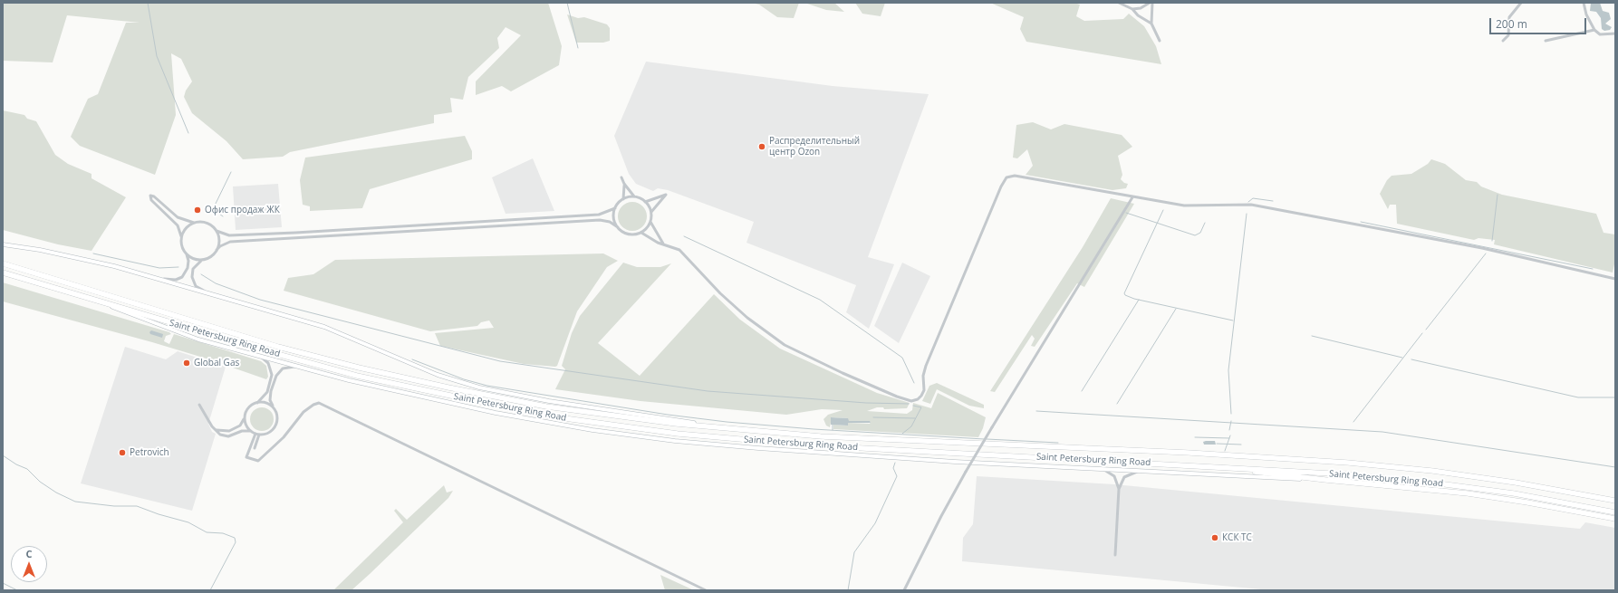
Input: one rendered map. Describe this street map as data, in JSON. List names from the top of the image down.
{
  "streets": {
    "highway": ["Saint Petersburg Ring Road"]
  },
  "places": [
    "Распределительный центр Ozon",
    "Офис продаж ЖК",
    "Global Gas",
    "Petrovich",
    "КСК ТС"
  ],
  "scale_bar": "200 m",
  "north": "top"
}
